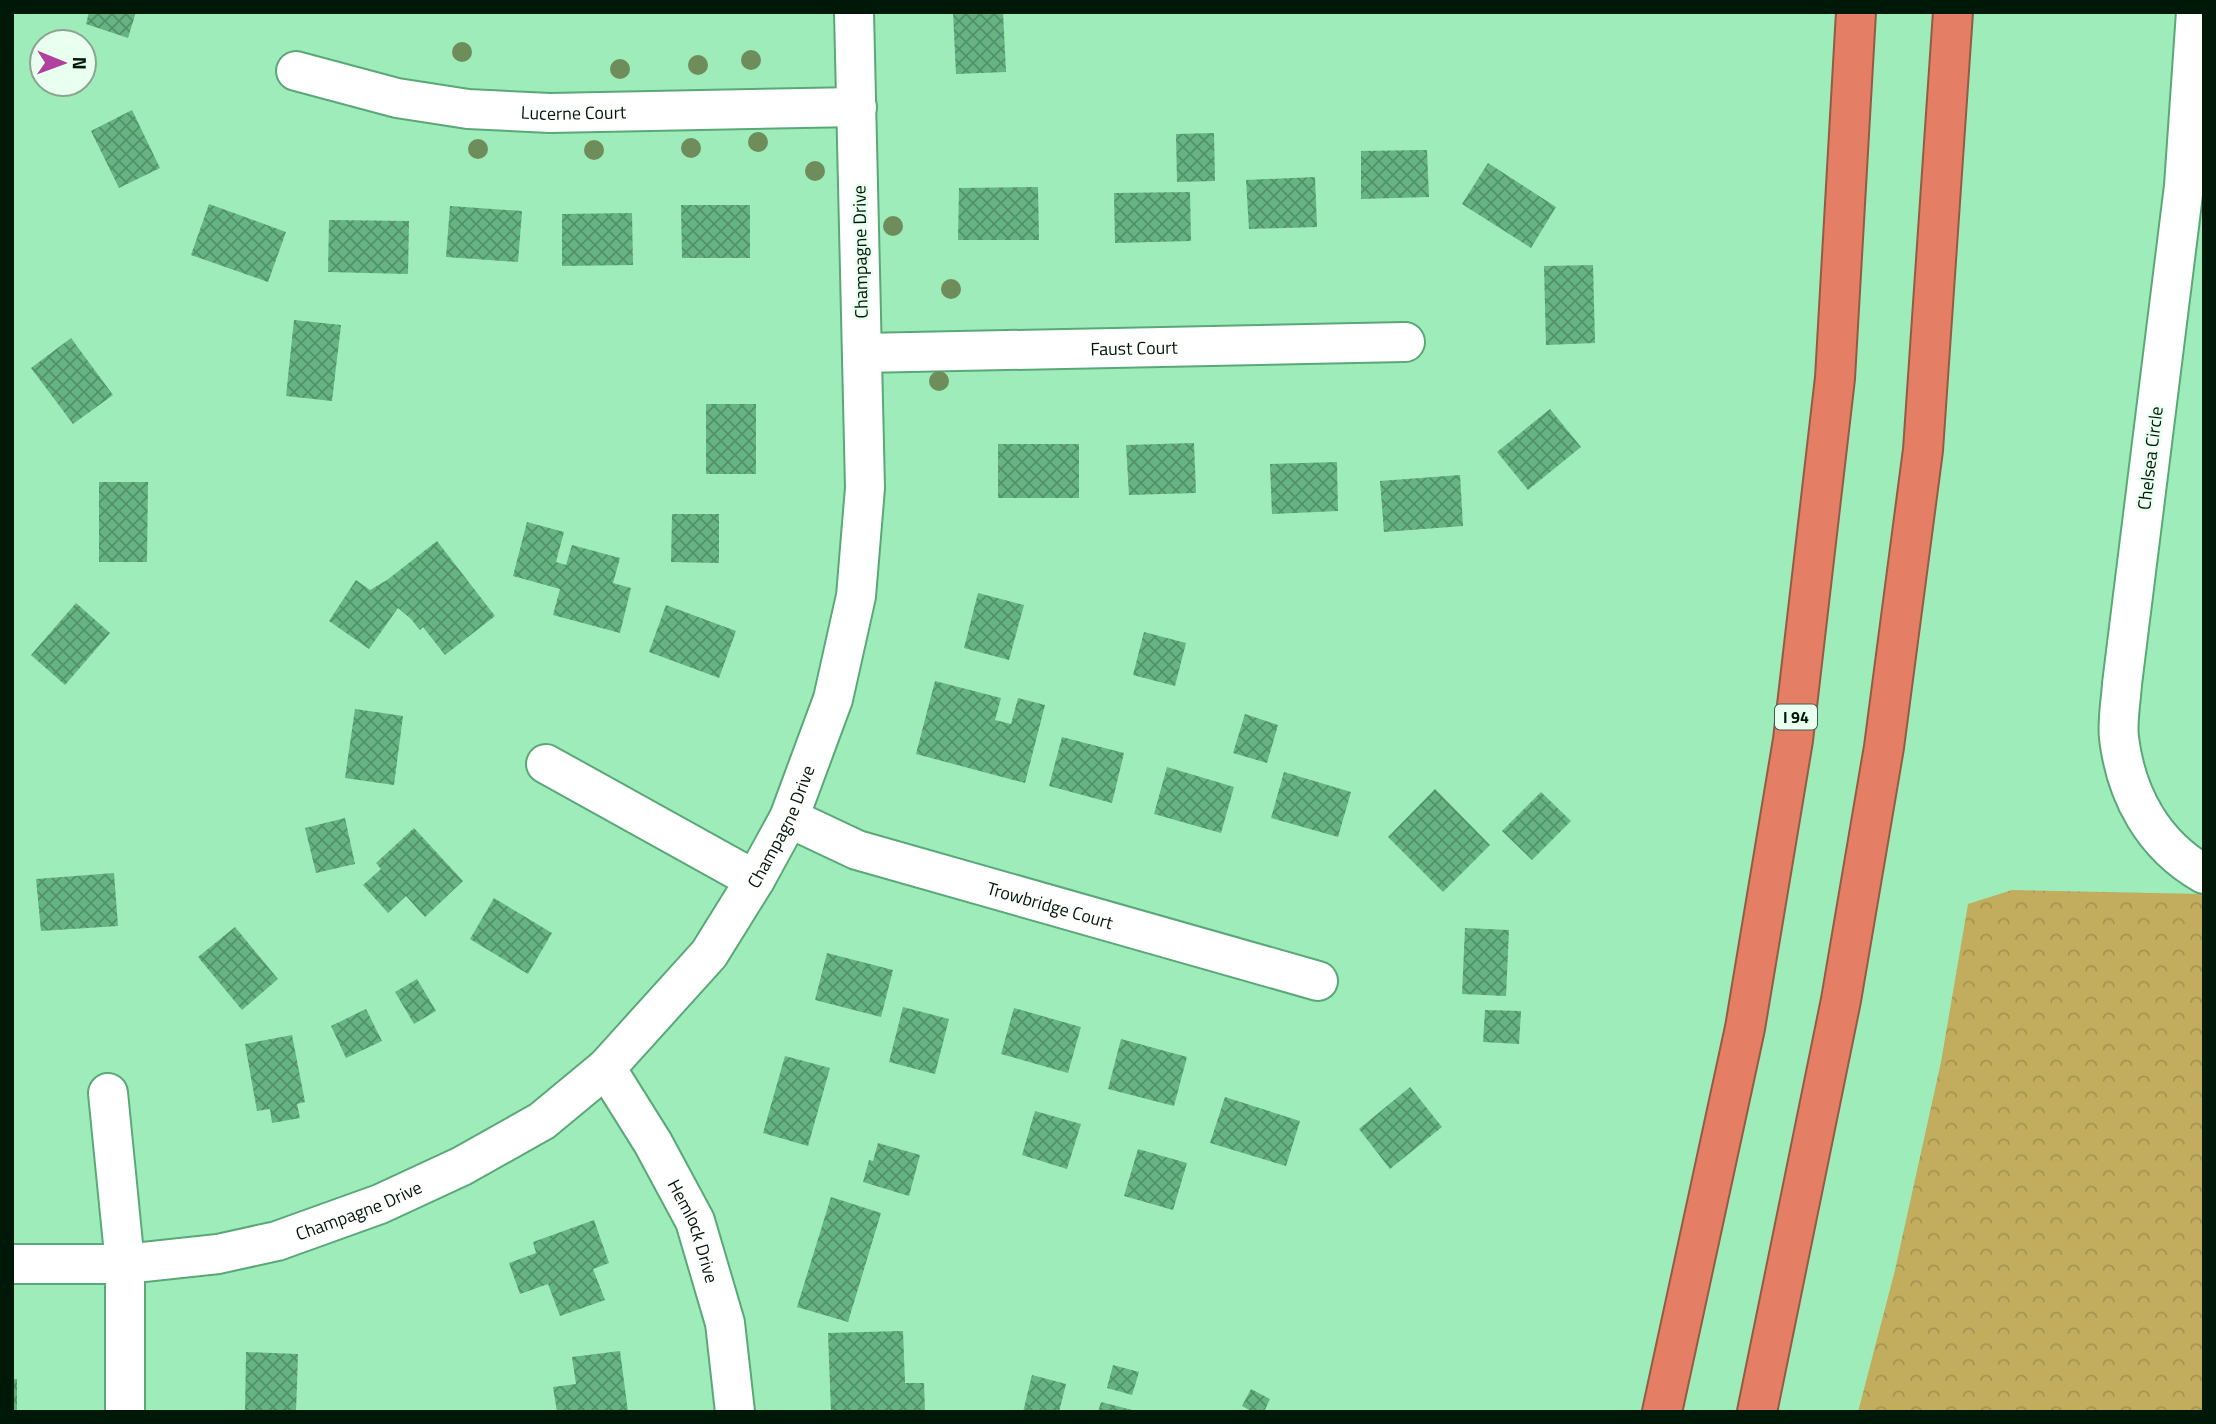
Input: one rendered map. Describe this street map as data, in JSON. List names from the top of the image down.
{
  "streets": {
    "highway": ["I 94"],
    "street": [
      "Lucerne Court",
      "Champagne Drive",
      "Faust Court",
      "Chelsea Circle",
      "Trowbridge Court",
      "Hemlock Drive"
    ]
  },
  "crossings": [
    ["Lucerne Court", "Champagne Drive"],
    ["Champagne Drive", "Faust Court"],
    ["Champagne Drive", "Trowbridge Court"],
    ["Champagne Drive", "Hemlock Drive"]
  ],
  "north": "right"
}
